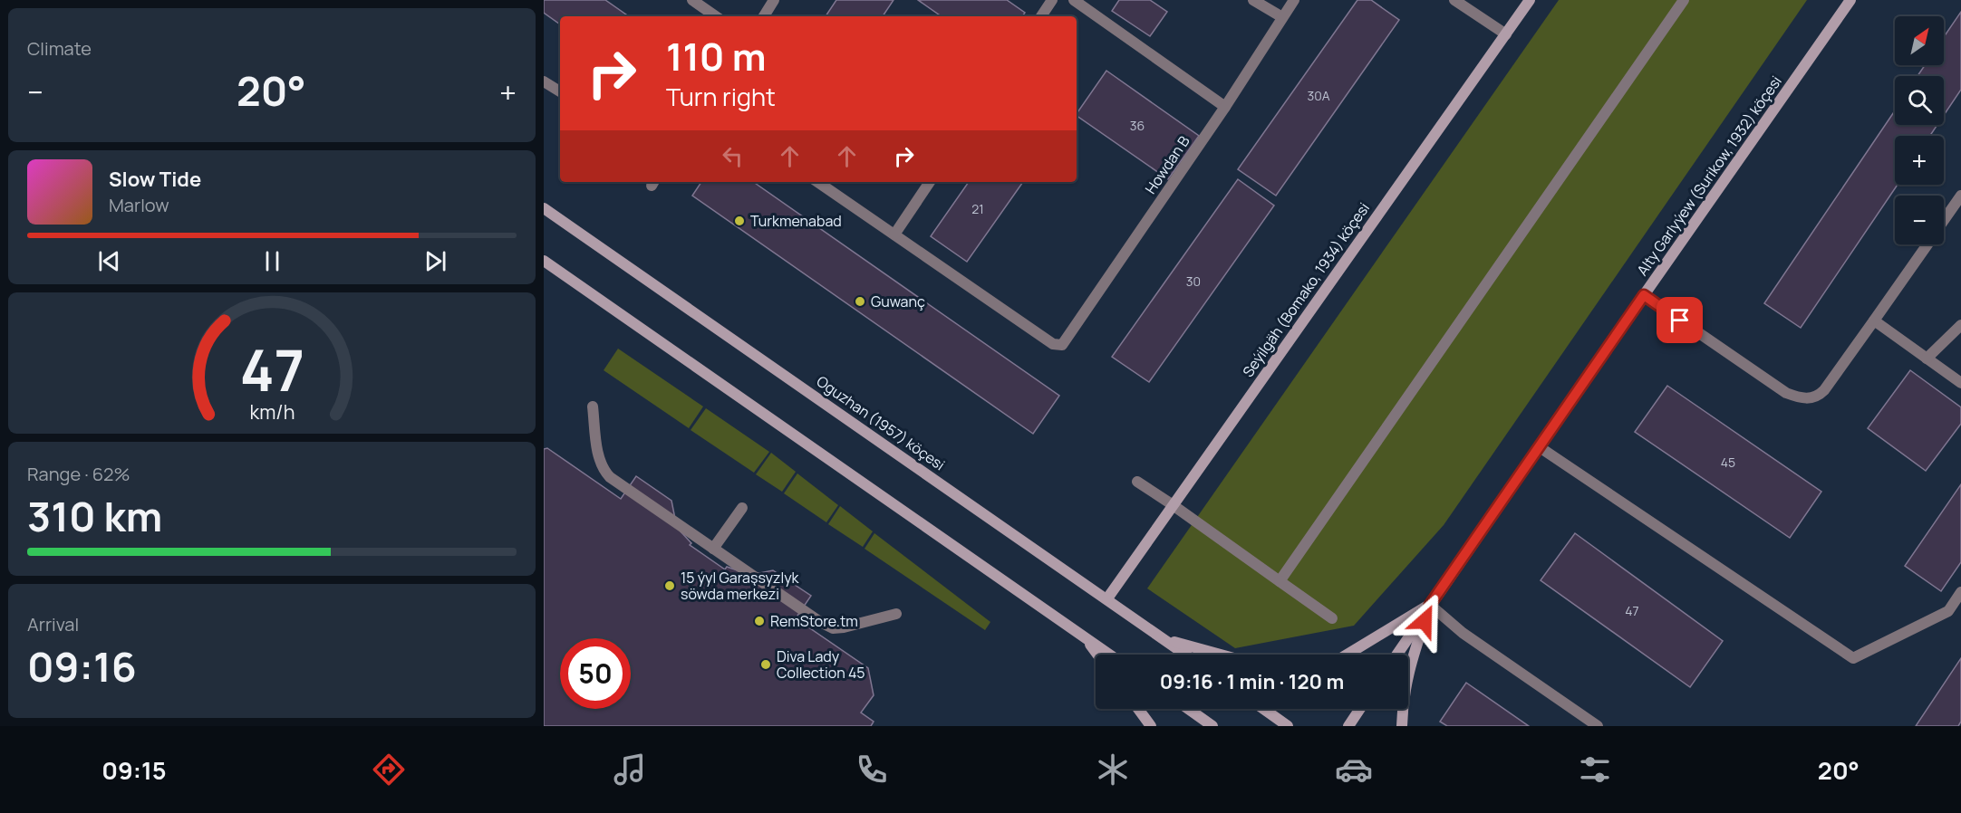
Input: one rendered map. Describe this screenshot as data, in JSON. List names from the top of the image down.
{
  "streets": {
    "main road": ["Alty Garlyýew (Surikow, 1932) köçesi", "Seýilgäh (Bomako, 1934) köçesi", "Oguzhan (1957) köçesi"],
    "street": ["Howdan B"]
  },
  "crossings": [
    ["Seýilgäh (Bomako, 1934) köçesi", "Oguzhan (1957) köçesi"]
  ],
  "places": [
    "Turkmenabad",
    "Guwanç",
    "15 ýyl Garaşsyzlyk söwda merkezi",
    "RemStore.tm",
    "Diva Lady Collection 45"
  ],
  "house_numbers": [
    "30A",
    "36",
    "21",
    "30",
    "45",
    "47"
  ],
  "north": "top right",
  "page": {
    "tile": [
      "Climate",
      ["Range · 62%", "310 km"],
      ["Arrival", "09:16"]
    ],
    "map_buttons": ["+", "−"],
    "turn": ["110 m", "Turn right"],
    "heat": ["−", "20°", "+"],
    "song": ["Slow Tide", "Marlow"],
    "limit": "50",
    "trip": "09:16 · 1 min · 120 m",
    "tabs": ["09:15", "20°"],
    "gauge": ["47", "km/h"]
  }
}
